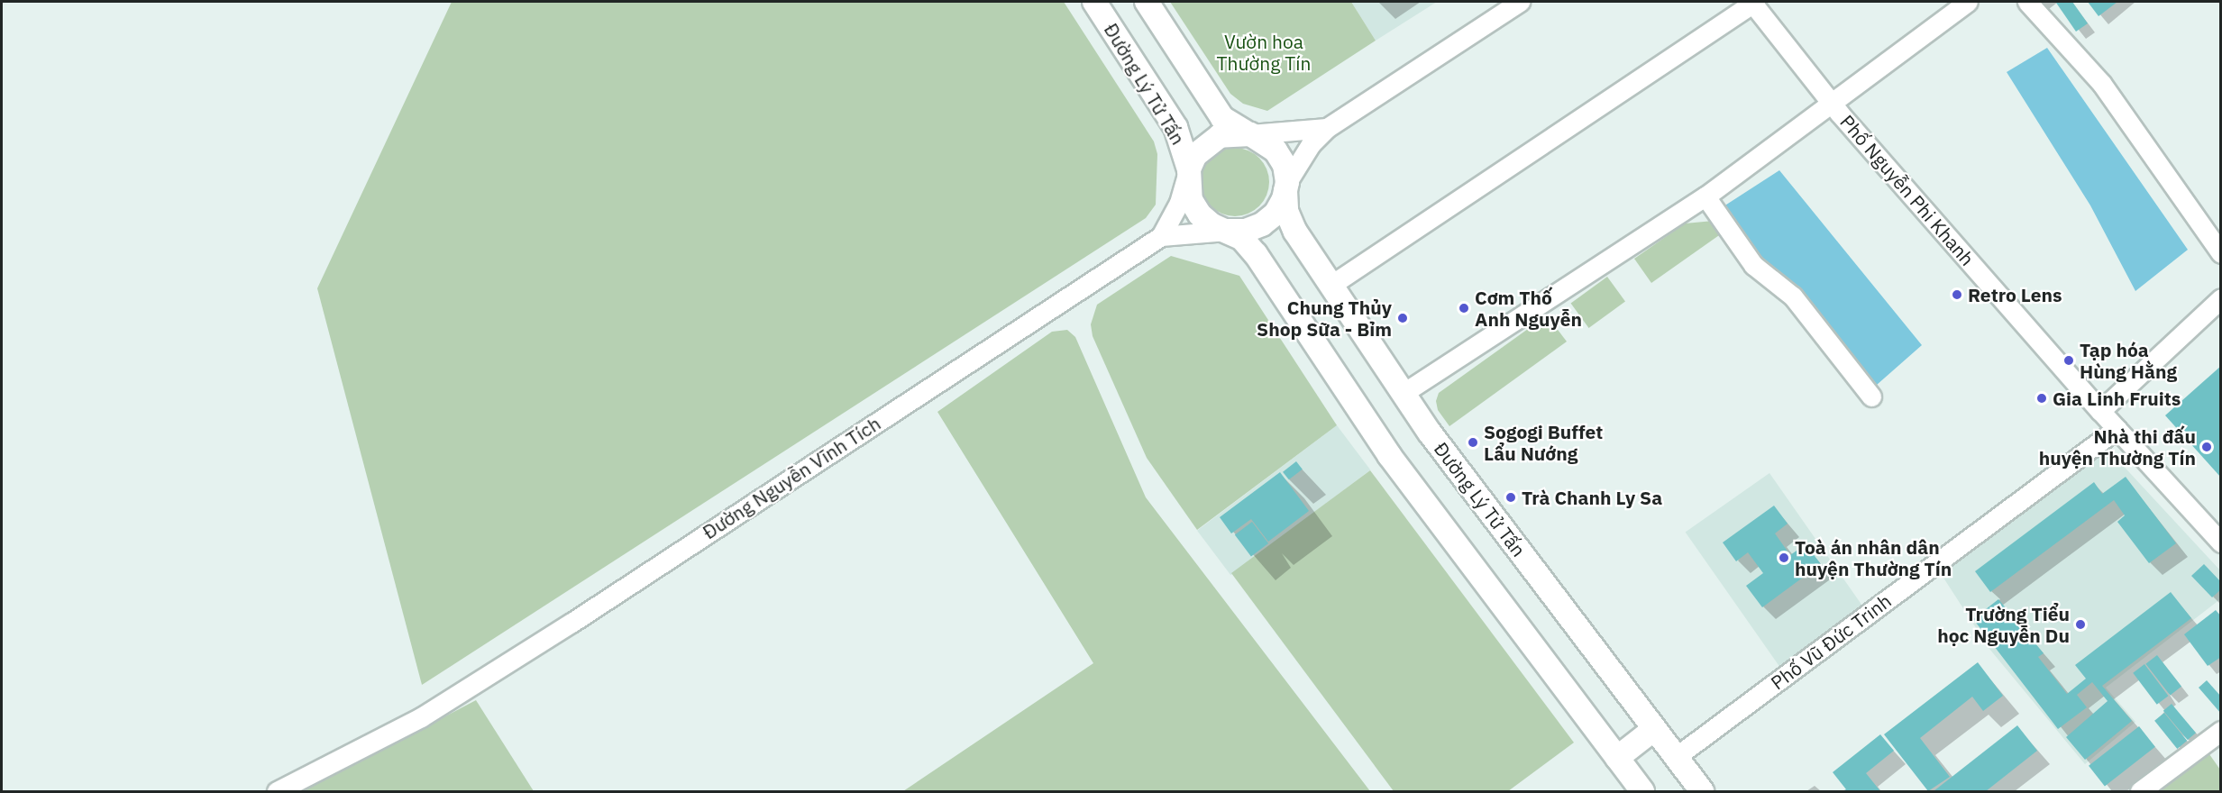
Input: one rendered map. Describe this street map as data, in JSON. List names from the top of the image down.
{
  "streets": {
    "street": [
      "Đường Lý Tử Tấn",
      "Phố Nguyễn Phi Khanh",
      "Đường Nguyễn Vĩnh Tích",
      "Phố Vũ Đức Trinh"
    ]
  },
  "crossings": [
    ["Đường Lý Tử Tấn", "Phố Vũ Đức Trinh"],
    ["Phố Nguyễn Phi Khanh", "Phố Vũ Đức Trinh"]
  ],
  "parks": ["Vườn hoa Thường Tín"],
  "places": [
    "Retro Lens",
    "Cơm Thố Anh Nguyễn",
    "Chung Thủy Shop Sữa - Bỉm",
    "Tạp hóa Hùng Hằng",
    "Gia Linh Fruits",
    "Sogogi Buffet Lẩu Nướng",
    "Nhà thi đấu huyện Thường Tín",
    "Trà Chanh Ly Sa",
    "Toà án nhân dân huyện Thường Tín",
    "Trường Tiểu học Nguyễn Du"
  ]
}
